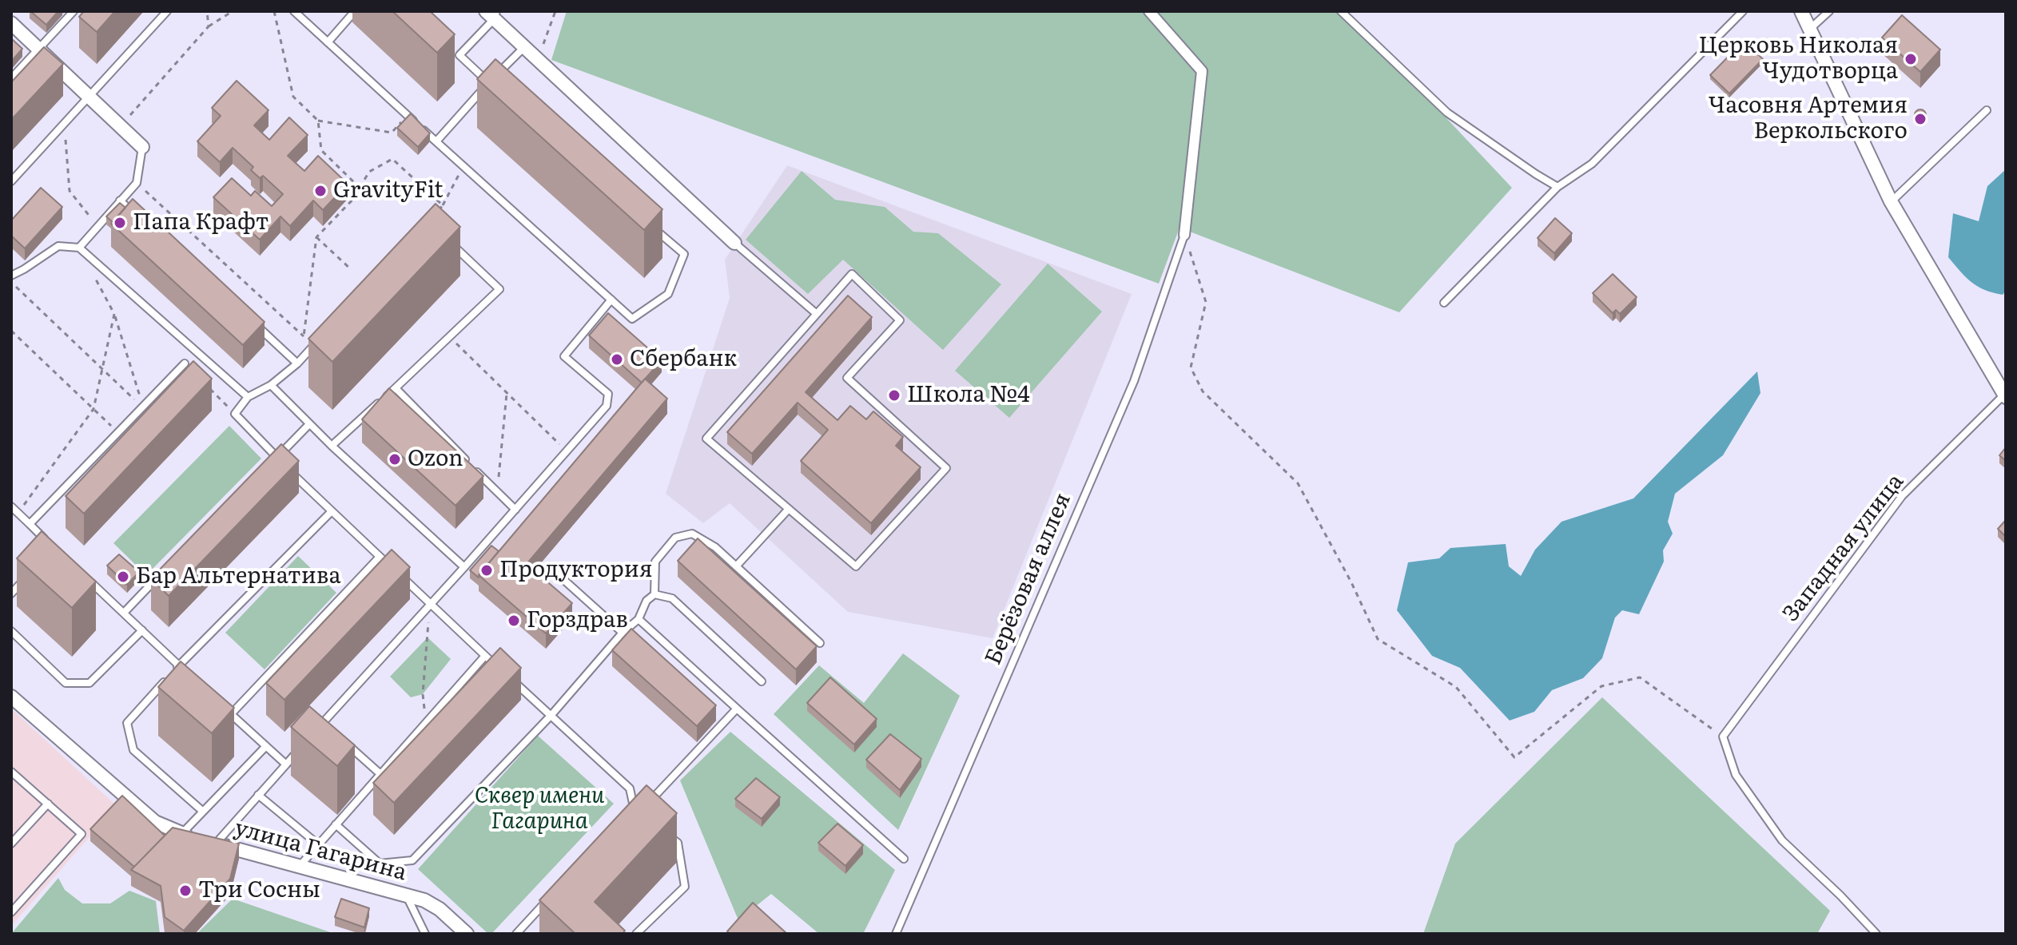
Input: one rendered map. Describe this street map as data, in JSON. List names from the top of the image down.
{
  "streets": {
    "street": ["улица Гагарина"],
    "lane": ["Западная улица", "Берёзовая аллея"]
  },
  "parks": ["Сквер имени Гагарина"],
  "places": [
    "Церковь Николая Чудотворца",
    "Часовня Артемия Веркольского",
    "GravityFit",
    "Папа Крафт",
    "Сбербанк",
    "Школа №4",
    "Ozon",
    "Продуктория",
    "Бар Альтернатива",
    "Горздрав",
    "Три Сосны"
  ]
}
